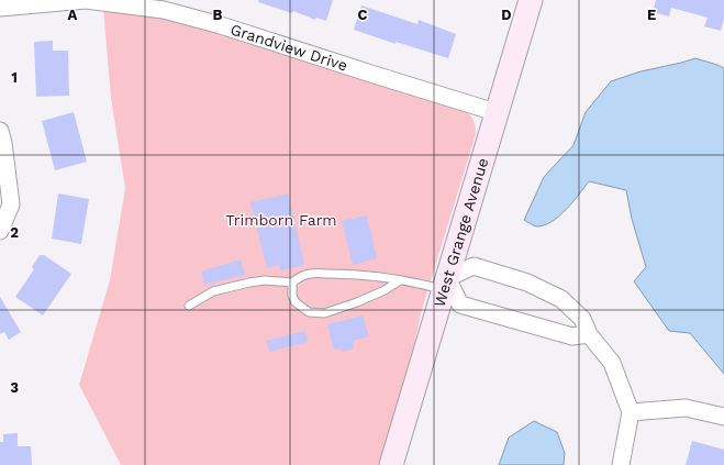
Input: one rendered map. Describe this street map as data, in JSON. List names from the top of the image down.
{
  "streets": {
    "street": ["Grandview Drive", "West Grange Avenue"]
  },
  "crossings": [
    ["Grandview Drive", "West Grange Avenue"]
  ],
  "parks": ["Trimborn Farm"],
  "grid": {
    "columns": [
      "A",
      "B",
      "C",
      "D",
      "E"
    ],
    "rows": ["1", "2", "3"]
  }
}
